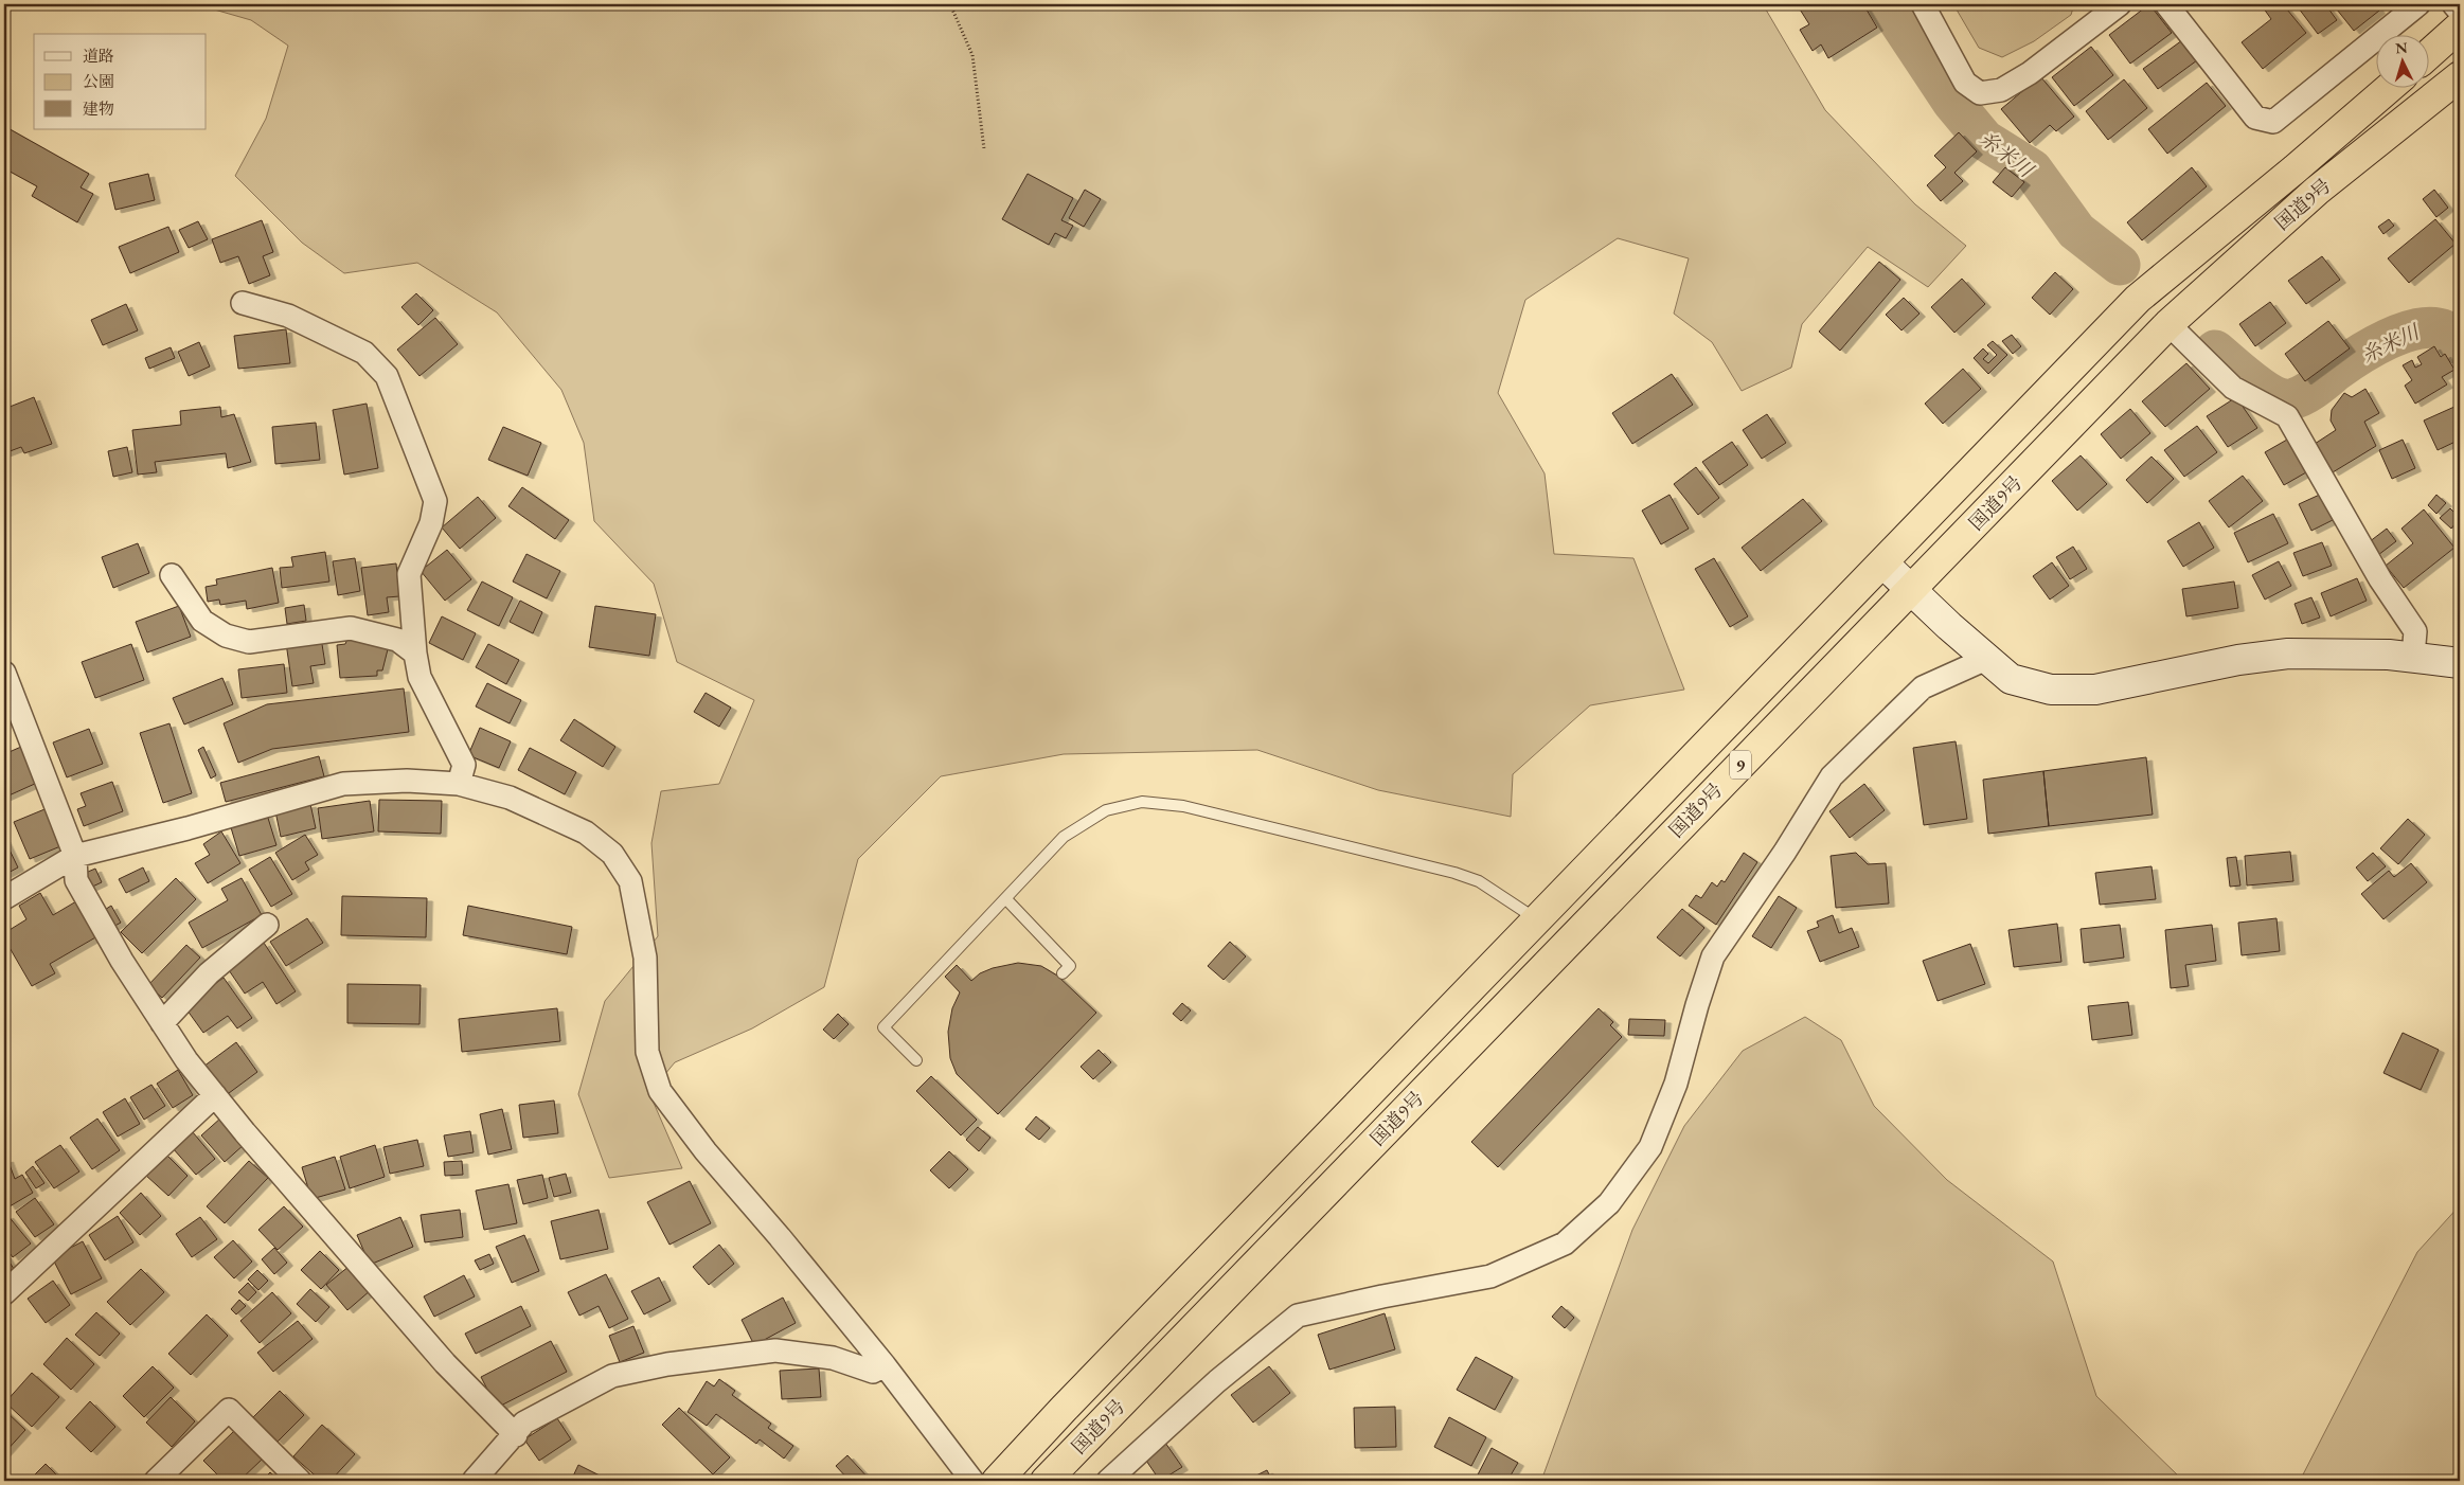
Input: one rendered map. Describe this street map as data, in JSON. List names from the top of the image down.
{
  "streets": {
    "highway": ["国道9号", "9"]
  },
  "water": ["糸米川"],
  "legend": ["道路", "公園", "建物"],
  "north": "top"
}
